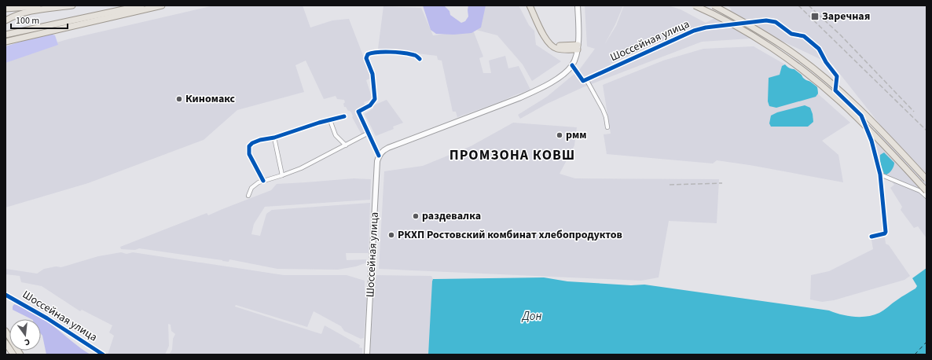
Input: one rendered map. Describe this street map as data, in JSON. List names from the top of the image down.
{
  "streets": {
    "main road": ["Шоссейная улица"]
  },
  "districts": ["ПРОМЗОНА КОВШ"],
  "water": ["Дон"],
  "places": {
    "transit": ["Заречная"],
    "other": [
      "Киномакс",
      "рмм",
      "раздевалка",
      "РКХП Ростовский комбинат хлебопродуктов"
    ]
  },
  "scale_bar": "100 m",
  "north": "bottom"
}
